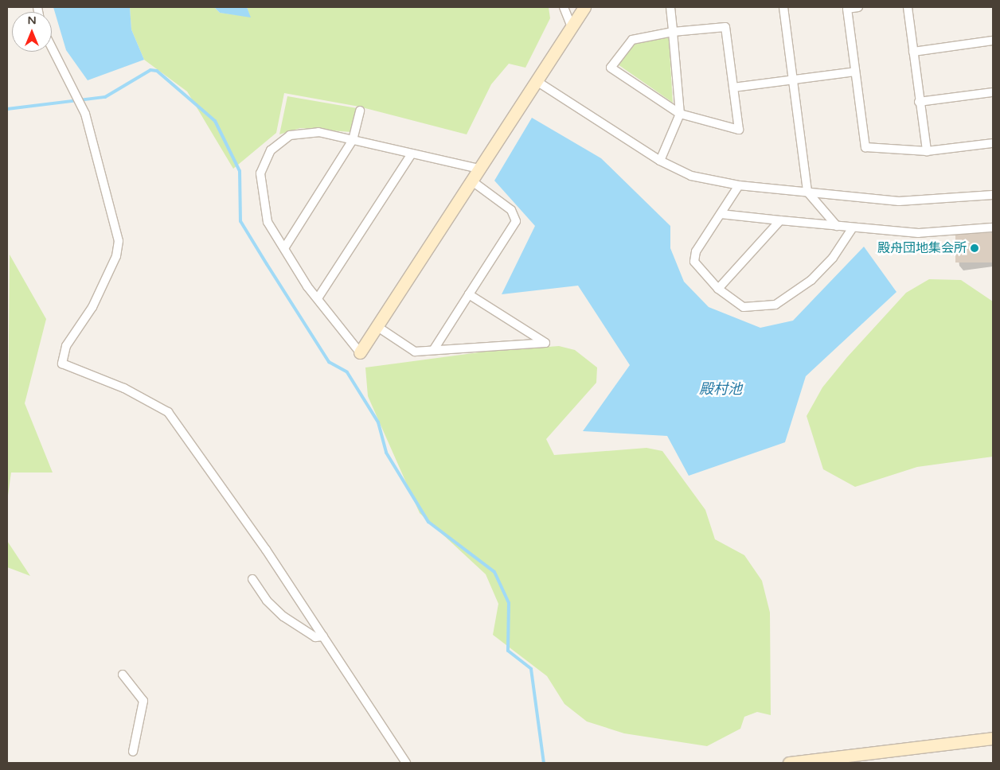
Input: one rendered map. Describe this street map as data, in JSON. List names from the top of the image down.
{
  "water": ["殿村池"],
  "places": ["殿舟団地集会所"],
  "north": "top"
}
